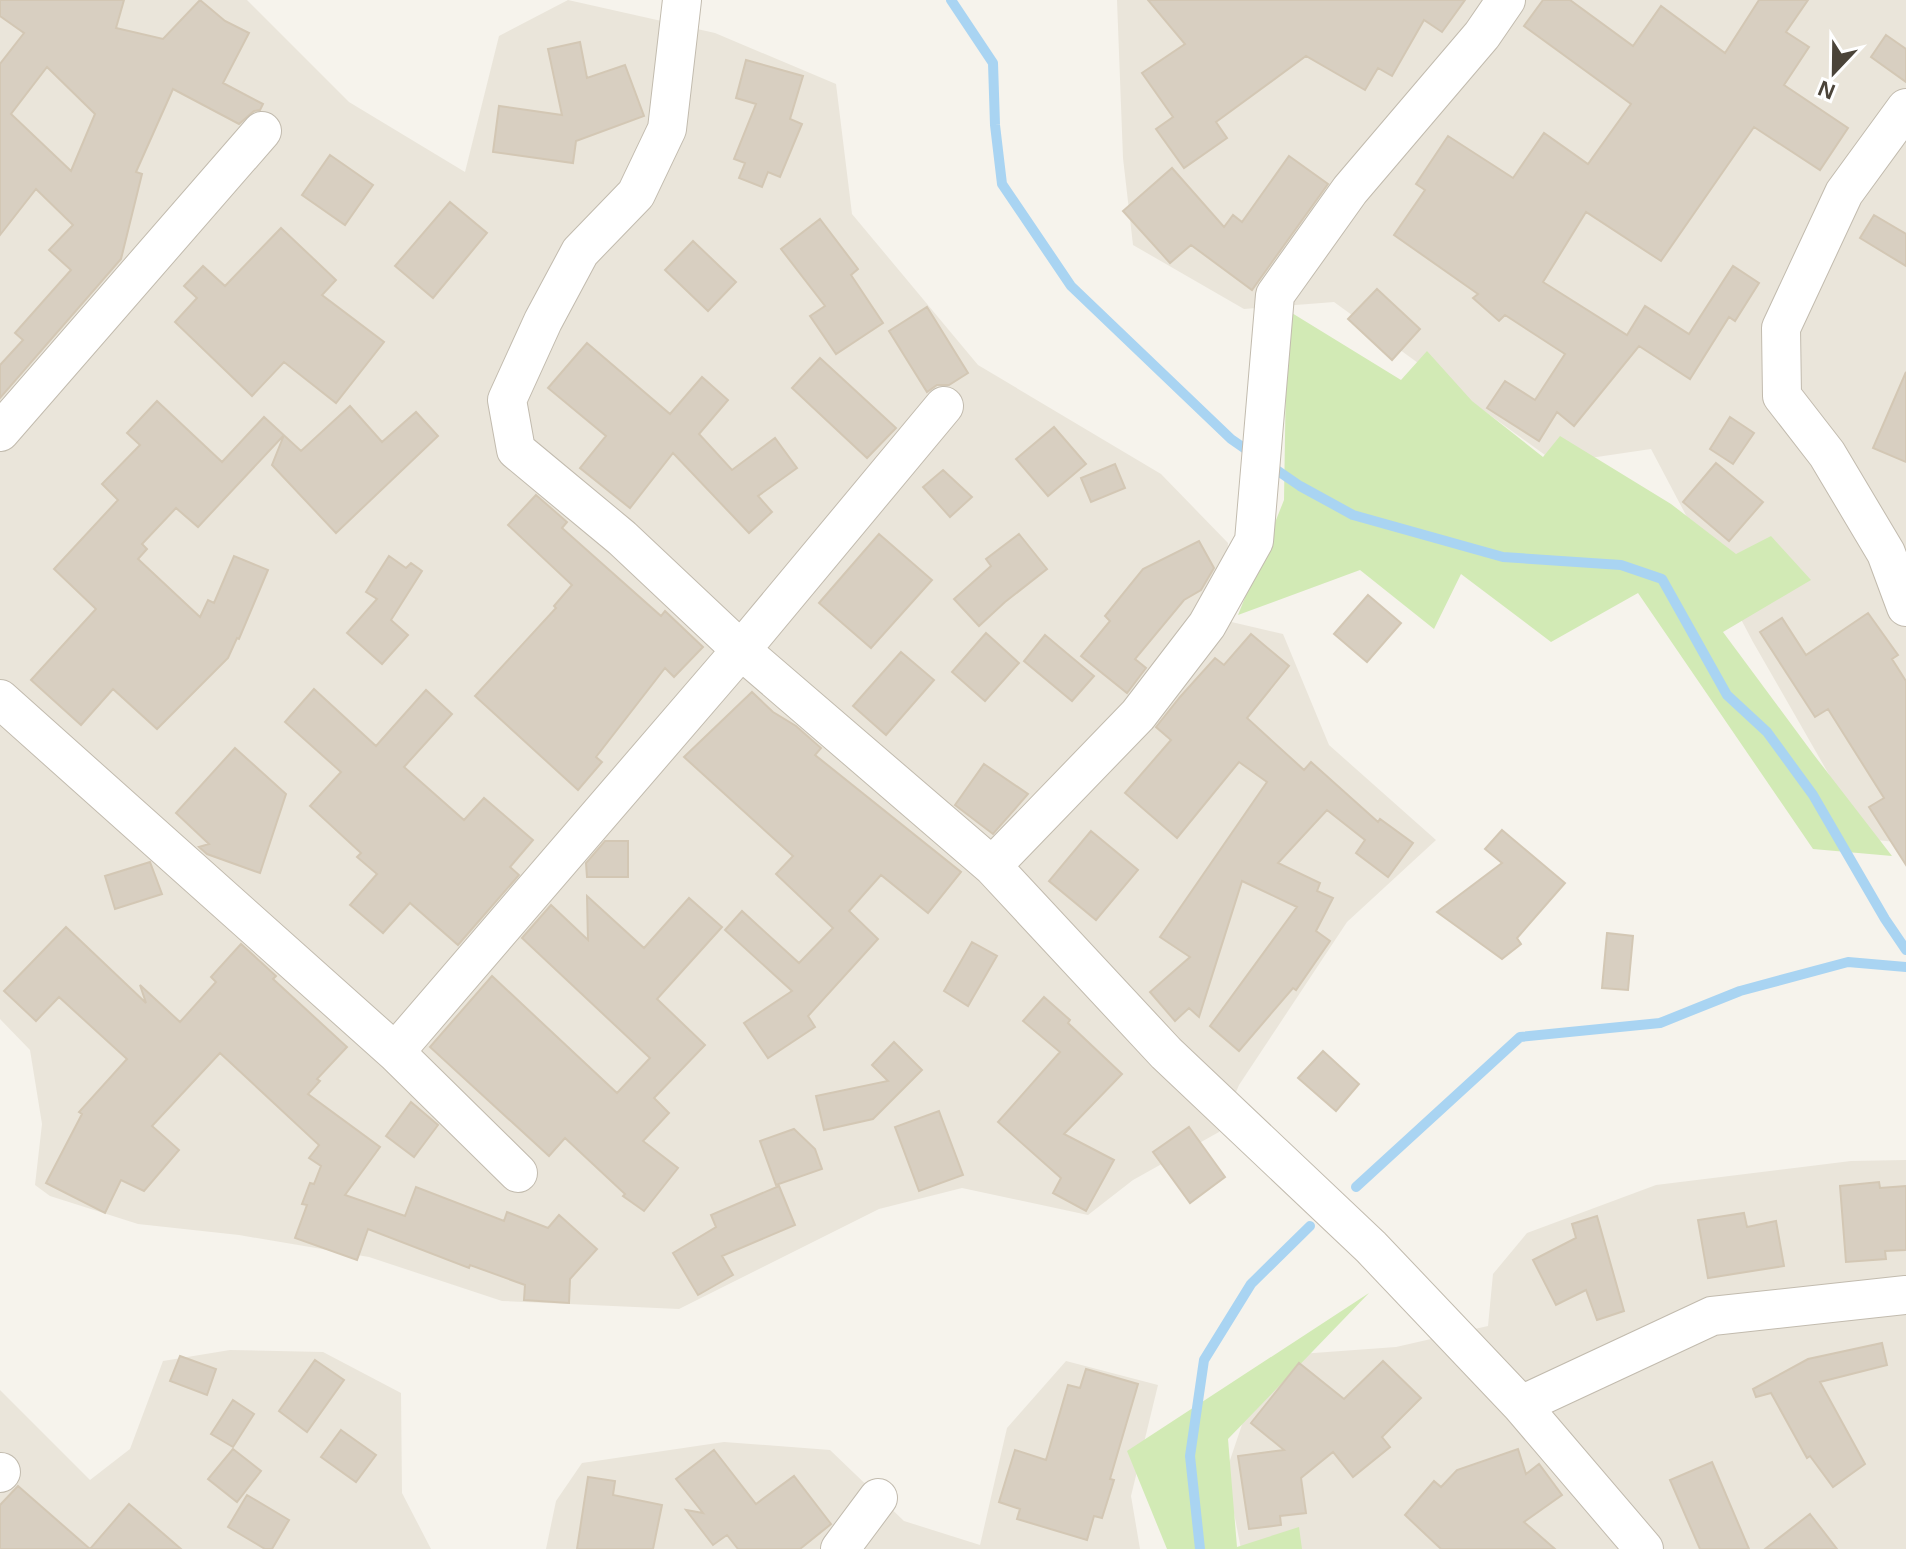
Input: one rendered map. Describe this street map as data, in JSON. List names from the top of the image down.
{
  "north": "bottom"
}
